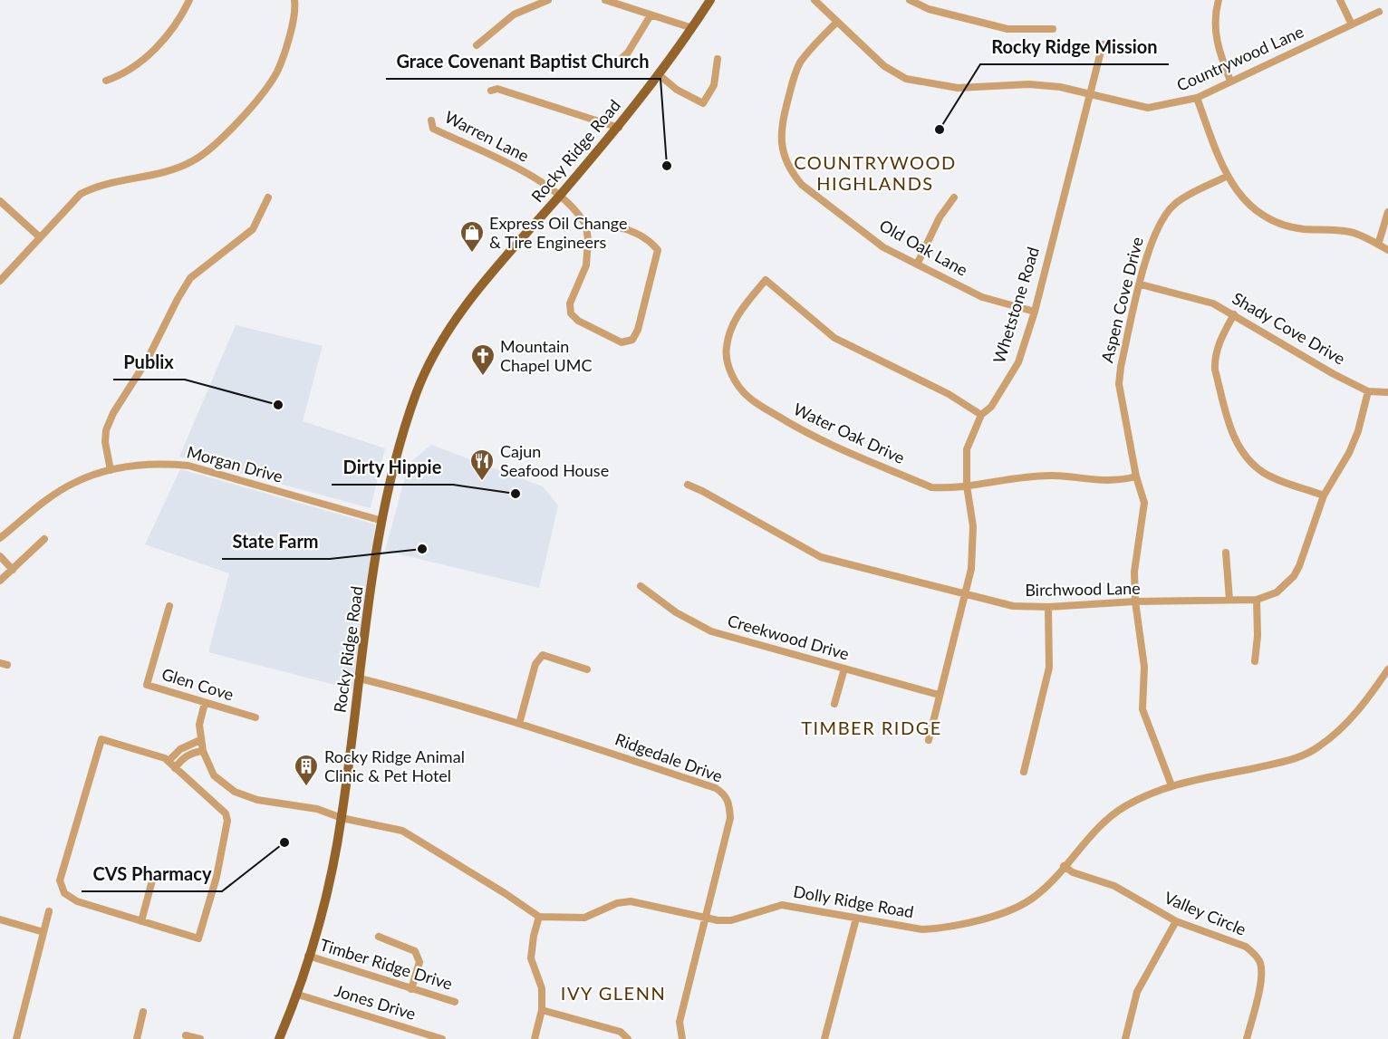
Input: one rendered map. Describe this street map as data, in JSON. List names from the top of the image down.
{
  "streets": {
    "main road": ["Rocky Ridge Road"],
    "street": [
      "Countrywood Lane",
      "Warren Lane",
      "Old Oak Lane",
      "Aspen Cove Drive",
      "Whetstone Road",
      "Shady Cove Drive",
      "Water Oak Drive",
      "Morgan Drive",
      "Birchwood Lane",
      "Creekwood Drive",
      "Glen Cove",
      "Ridgedale Drive",
      "Dolly Ridge Road",
      "Valley Circle",
      "Timber Ridge Drive",
      "Jones Drive"
    ]
  },
  "crossings": [
    ["Countrywood Lane", "Old Oak Lane"],
    ["Countrywood Lane", "Whetstone Road"],
    ["Warren Lane", "Rocky Ridge Road"],
    ["Rocky Ridge Road", "Morgan Drive"],
    ["Rocky Ridge Road", "Ridgedale Drive"],
    ["Rocky Ridge Road", "Timber Ridge Drive"],
    ["Rocky Ridge Road", "Jones Drive"],
    ["Old Oak Lane", "Whetstone Road"],
    ["Aspen Cove Drive", "Shady Cove Drive"],
    ["Aspen Cove Drive", "Water Oak Drive"],
    ["Aspen Cove Drive", "Birchwood Lane"],
    ["Aspen Cove Drive", "Dolly Ridge Road"],
    ["Whetstone Road", "Water Oak Drive"],
    ["Whetstone Road", "Birchwood Lane"],
    ["Whetstone Road", "Creekwood Drive"],
    ["Shady Cove Drive", "Birchwood Lane"],
    ["Ridgedale Drive", "Dolly Ridge Road"],
    ["Dolly Ridge Road", "Valley Circle"]
  ],
  "districts": ["COUNTRYWOOD HIGHLANDS", "TIMBER RIDGE", "IVY GLENN"],
  "places": {
    "other": [
      "Rocky Ridge Mission",
      "Grace Covenant Baptist Church",
      "Publix",
      "Dirty Hippie",
      "State Farm",
      "CVS Pharmacy"
    ],
    "shop": ["Express Oil Change & Tire Engineers"],
    "church": ["Mountain Chapel UMC"],
    "restaurant": ["Cajun Seafood House"],
    "building": ["Rocky Ridge Animal Clinic & Pet Hotel"]
  }
}
